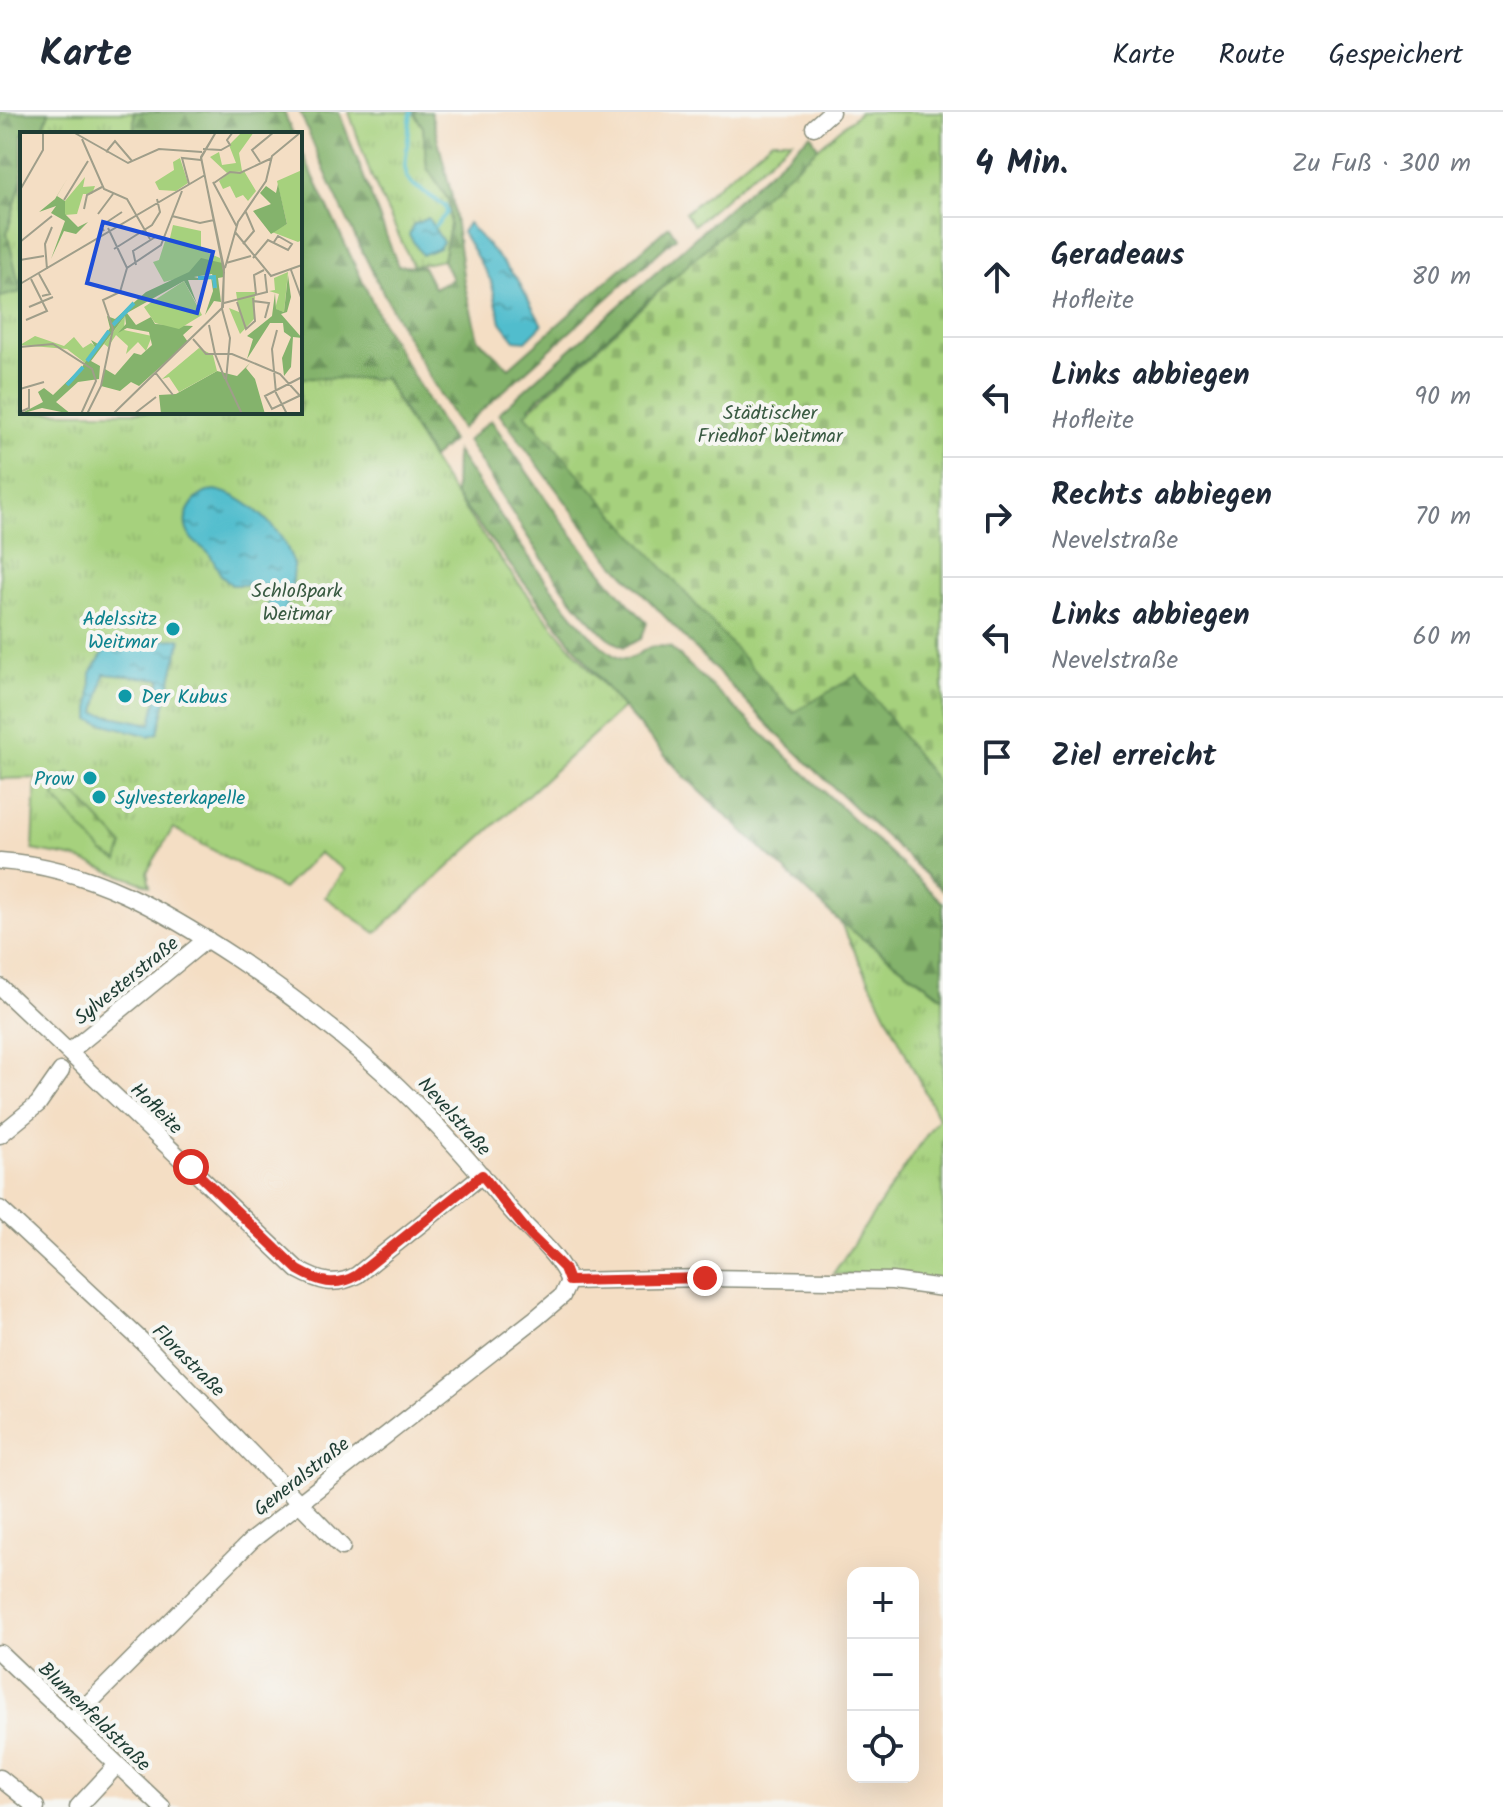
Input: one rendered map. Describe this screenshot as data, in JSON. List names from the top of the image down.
{
  "streets": {
    "street": [
      "Sylvesterstraße",
      "Hofleite",
      "Nevelstraße",
      "Florastraße",
      "Generalstraße",
      "Blumenfeldstraße"
    ]
  },
  "crossings": [
    ["Sylvesterstraße", "Hofleite"],
    ["Sylvesterstraße", "Nevelstraße"],
    ["Hofleite", "Nevelstraße"],
    ["Nevelstraße", "Generalstraße"],
    ["Florastraße", "Generalstraße"],
    ["Generalstraße", "Blumenfeldstraße"]
  ],
  "parks": ["Städtischer Friedhof Weitmar", "Schloßpark Weitmar"],
  "places": [
    "Adelssitz Weitmar",
    "Der Kubus",
    "Prow",
    "Sylvesterkapelle"
  ],
  "page": {
    "header": "Karte",
    "nav": ["Karte", "Route", "Gespeichert"],
    "heading": ["4 Min.", "Zu Fuß · 300 m"],
    "list": [
      ["Geradeaus", "Hofleite", "80 m"],
      ["Links abbiegen", "Hofleite", "90 m"],
      ["Rechts abbiegen", "Nevelstraße", "70 m"],
      ["Links abbiegen", "Nevelstraße", "60 m"],
      "Ziel erreicht"
    ],
    "map_buttons": ["+", "−"]
  }
}
